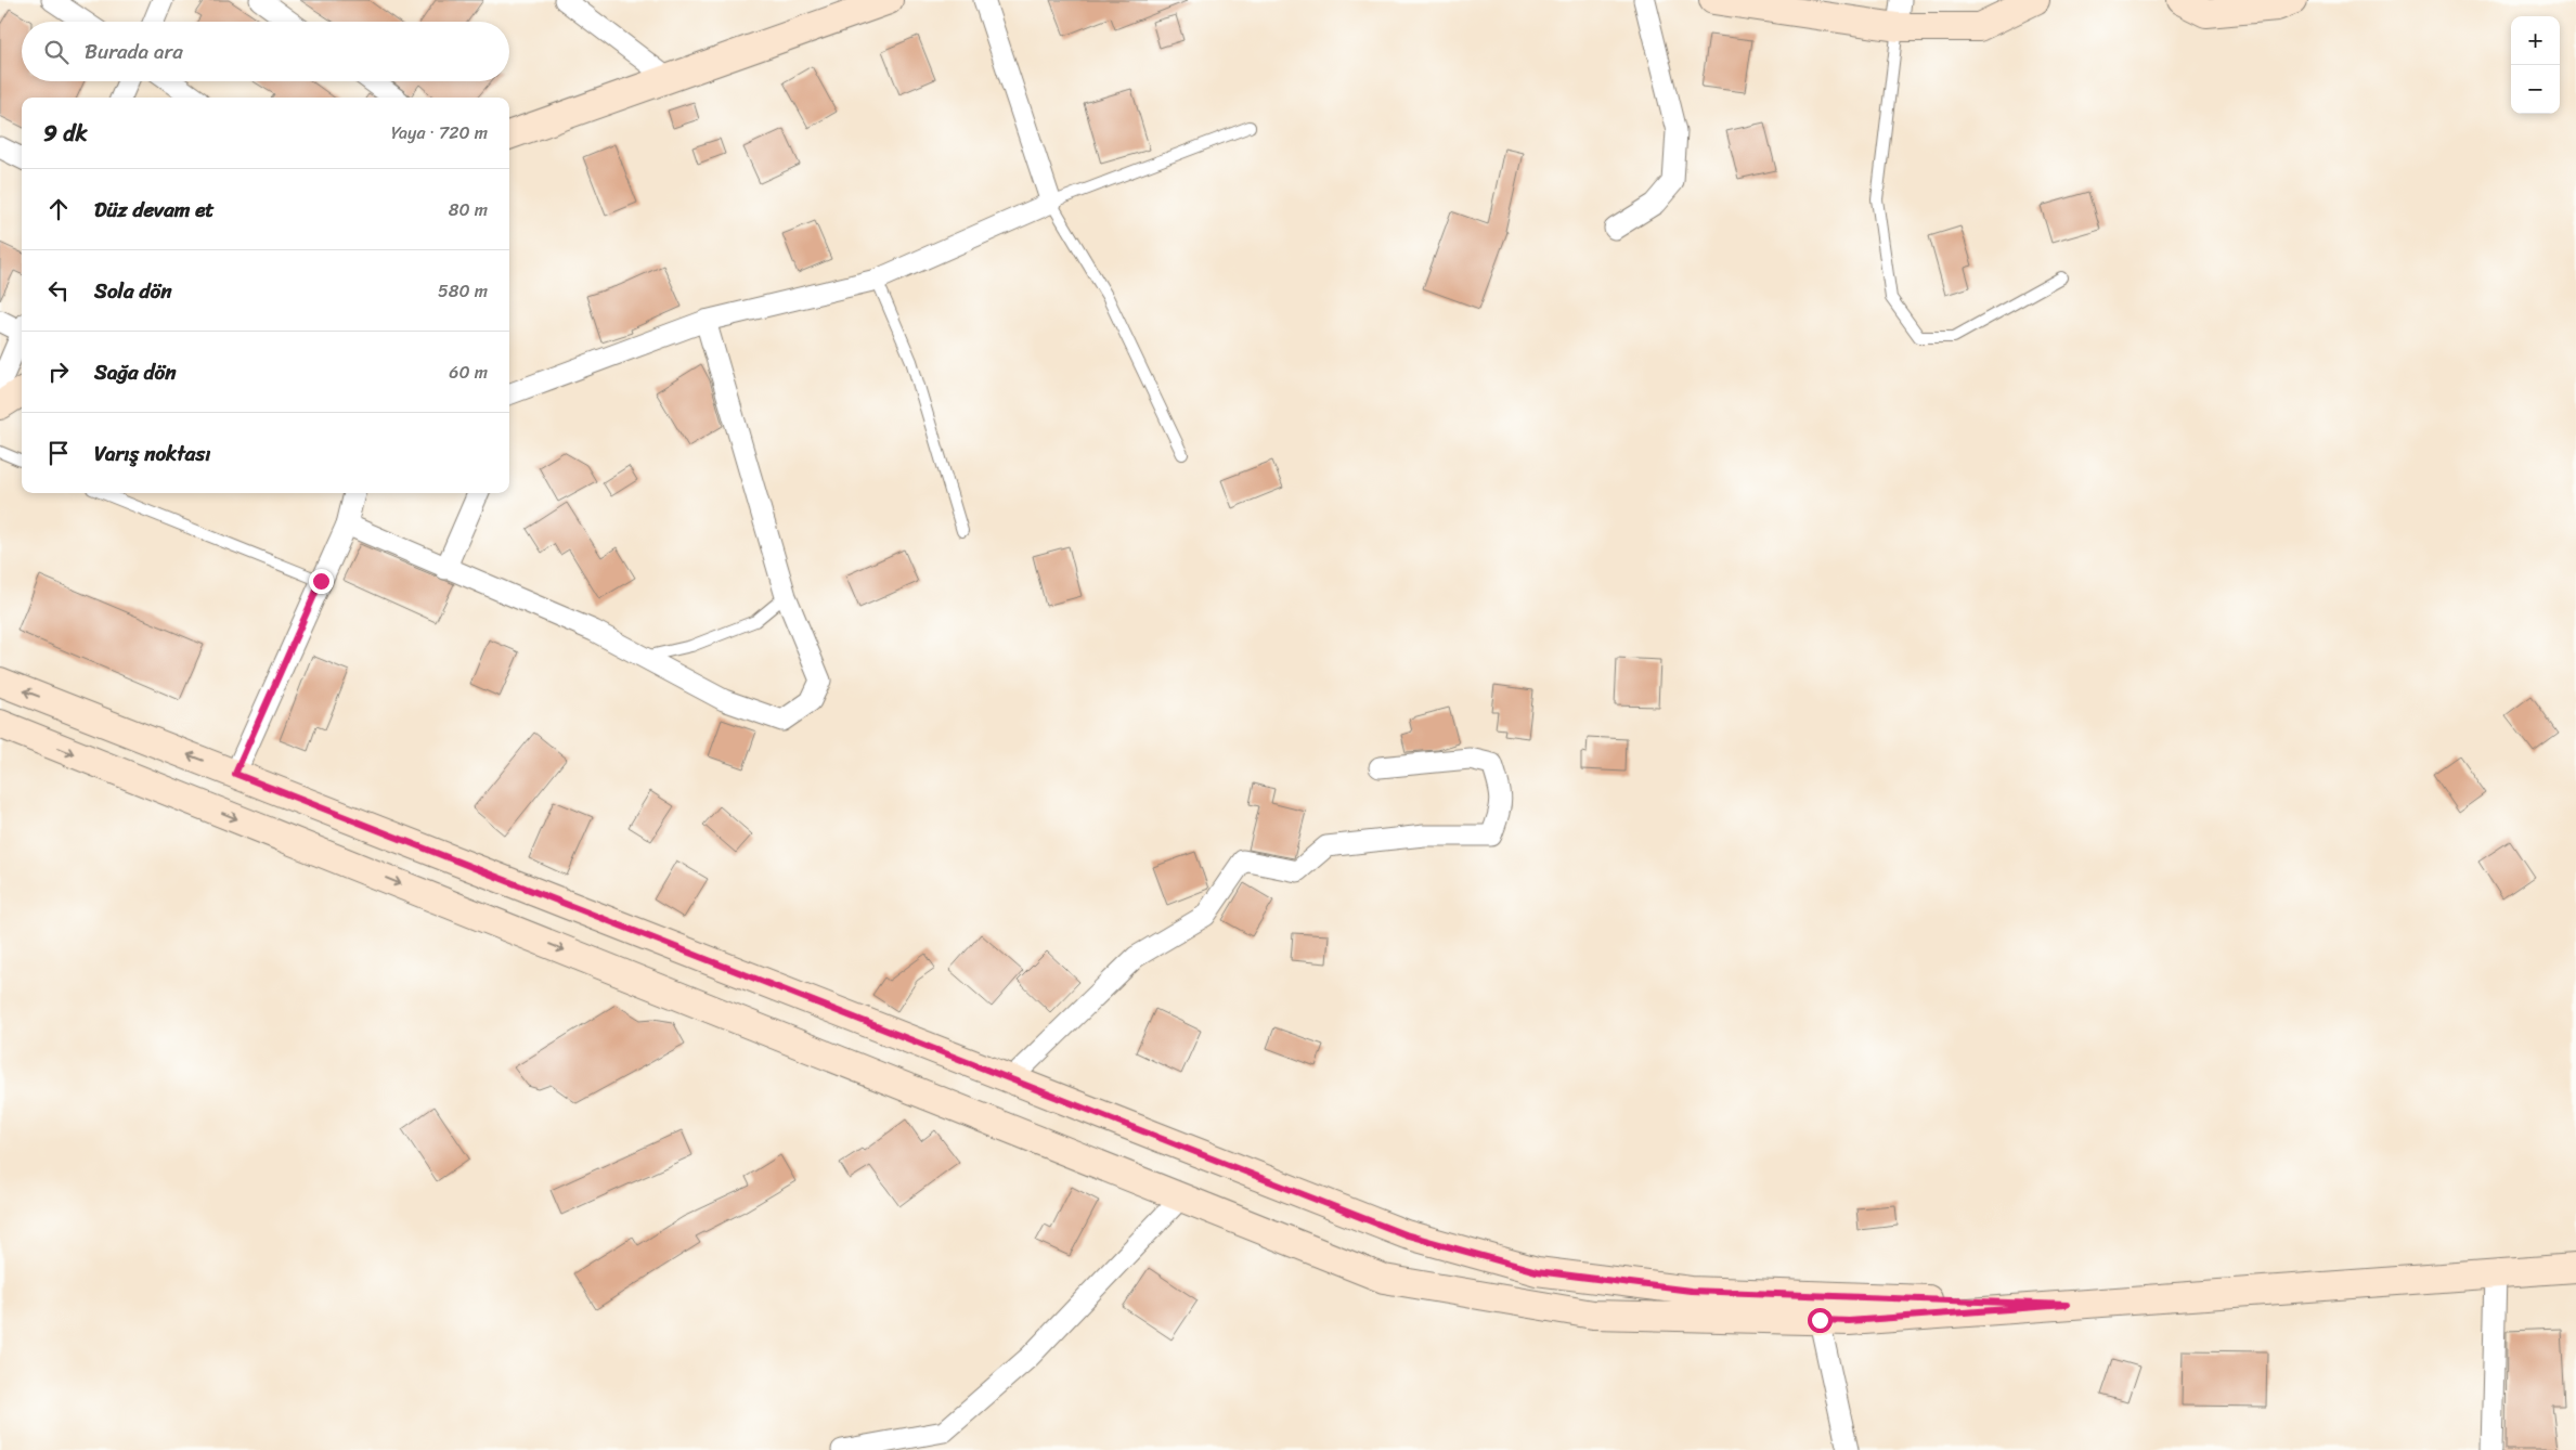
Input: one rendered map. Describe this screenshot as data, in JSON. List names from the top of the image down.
{
  "page": {
    "map_buttons": ["+", "−"],
    "search": "Burada ara",
    "heading": ["9 dk", "Yaya · 720 m"],
    "list": [
      ["Düz devam et", "80 m"],
      ["Sola dön", "580 m"],
      ["Sağa dön", "60 m"],
      "Varış noktası"
    ]
  }
}
